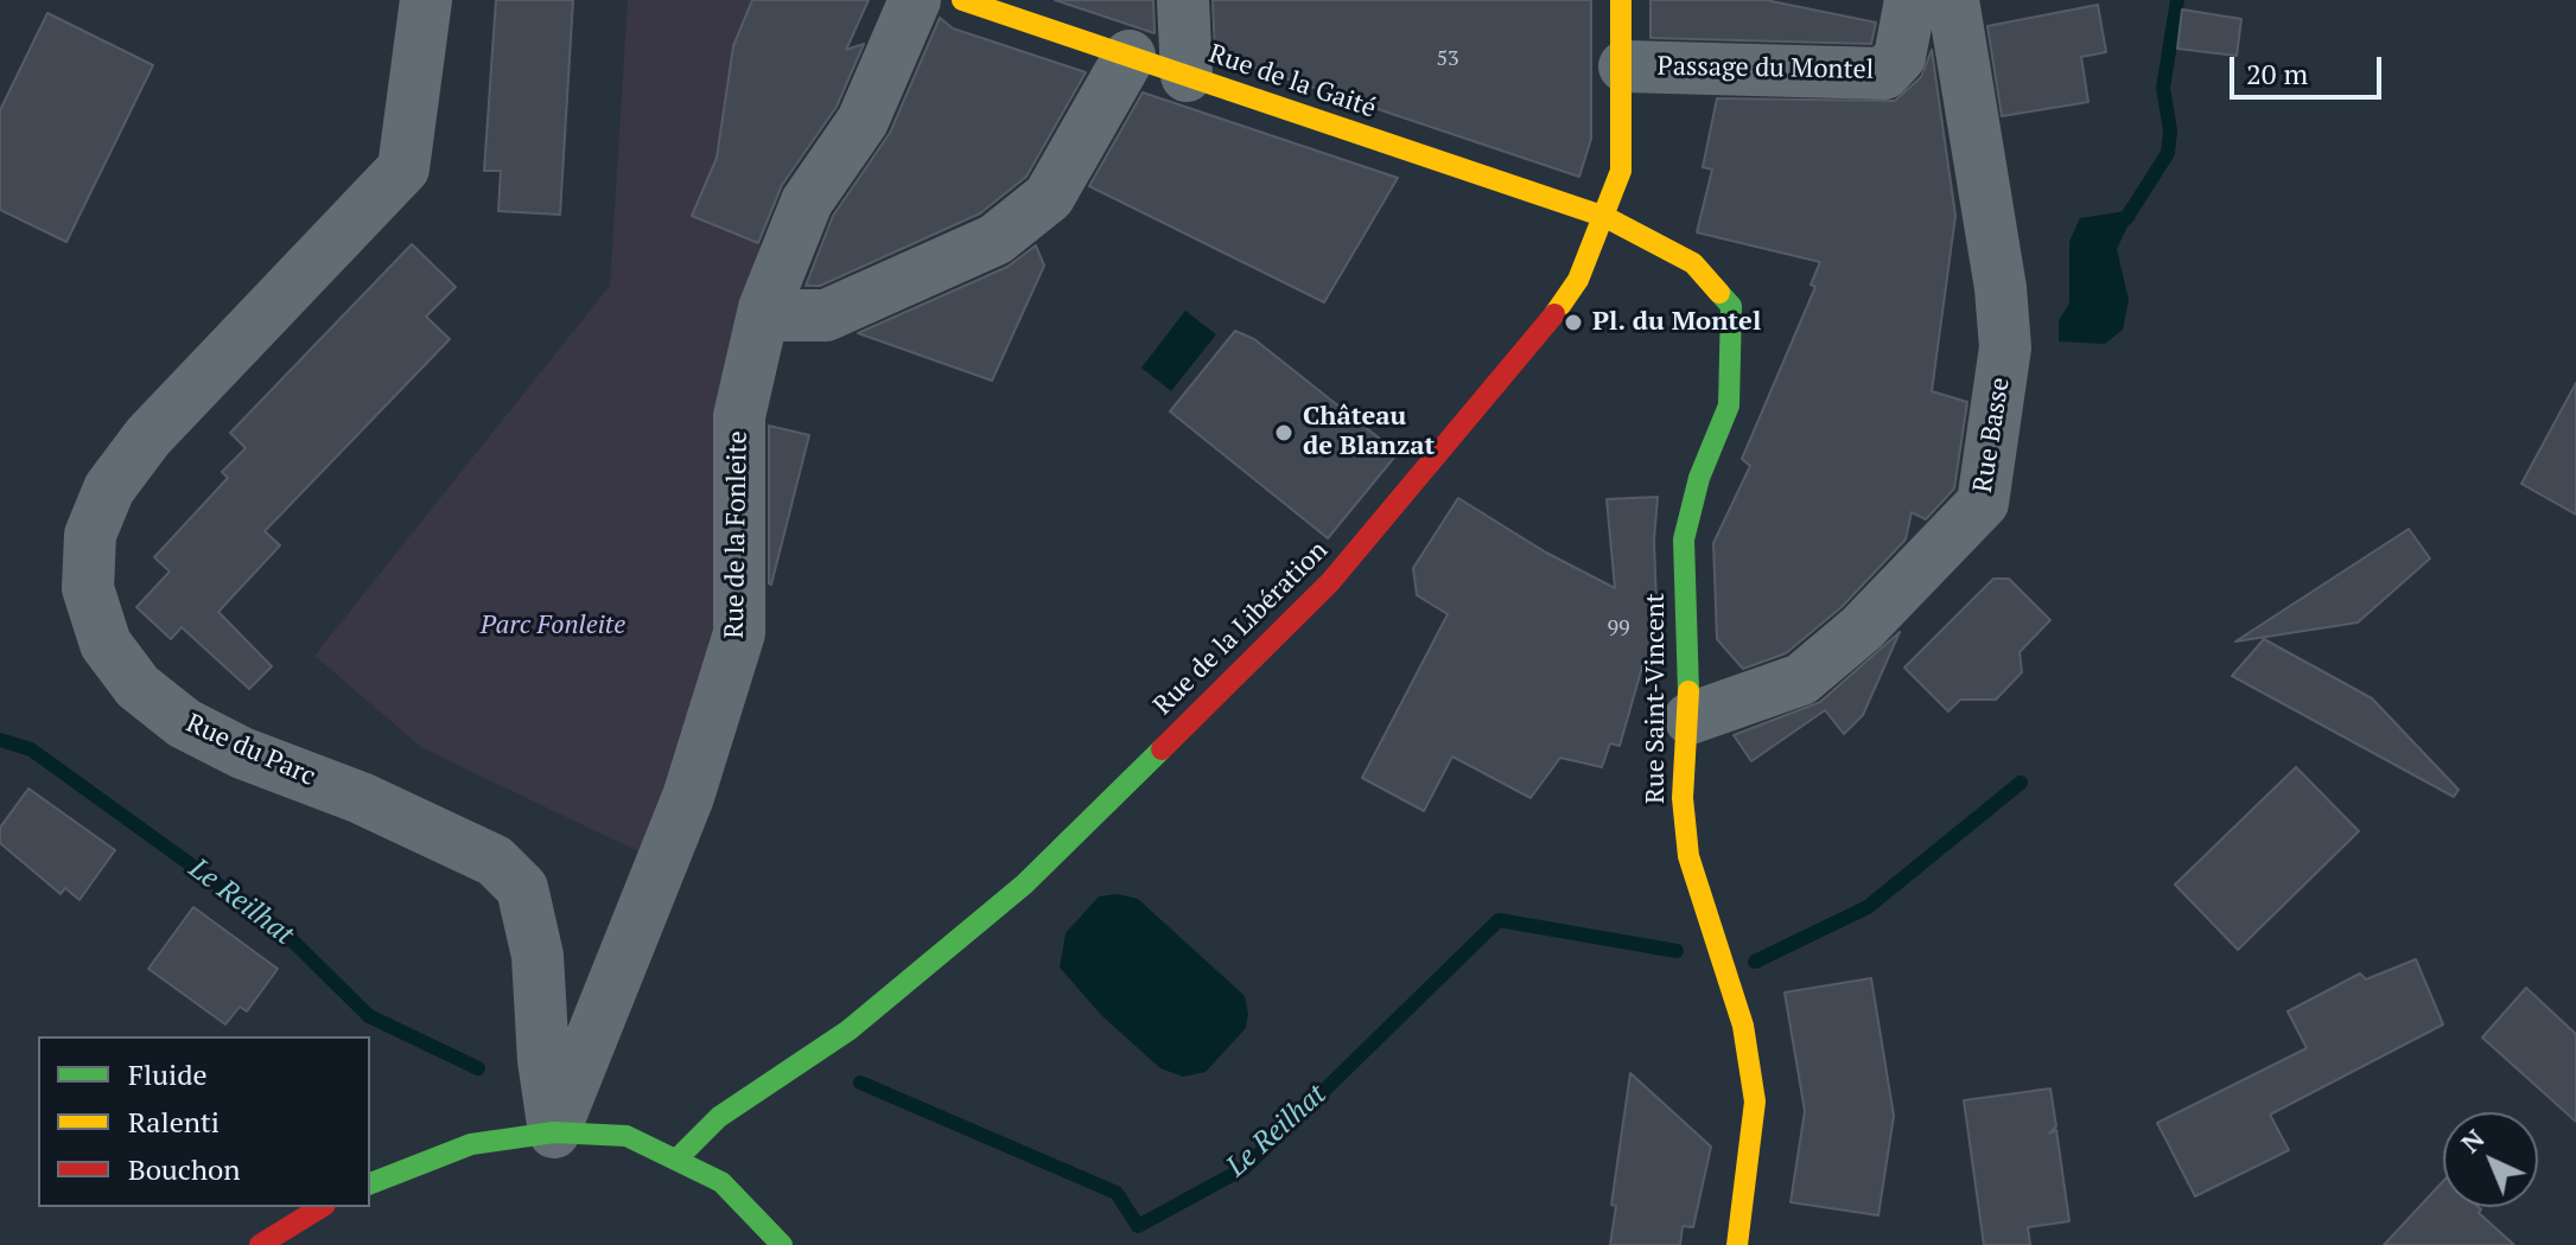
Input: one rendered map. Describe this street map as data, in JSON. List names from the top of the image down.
{
  "streets": {
    "street": [
      "Passage du Montel",
      "Rue de la Gaité",
      "Rue Basse",
      "Rue de la Fonleite",
      "Rue de la Libération",
      "Rue Saint-Vincent",
      "Rue du Parc"
    ]
  },
  "crossings": [
    ["Passage du Montel", "Rue de la Libération"],
    ["Rue de la Gaité", "Rue de la Libération"],
    ["Rue de la Gaité", "Rue Saint-Vincent"],
    ["Rue Basse", "Rue Saint-Vincent"],
    ["Rue de la Fonleite", "Rue du Parc"],
    ["Rue de la Libération", "Rue Saint-Vincent"]
  ],
  "water": ["Le Reilhat"],
  "parks": ["Parc Fonleite"],
  "places": ["Pl. du Montel", "Château de Blanzat"],
  "house_numbers": ["53", "99"],
  "legend": ["Fluide", "Ralenti", "Bouchon"],
  "scale_bar": "20 m",
  "north": "top left"
}
